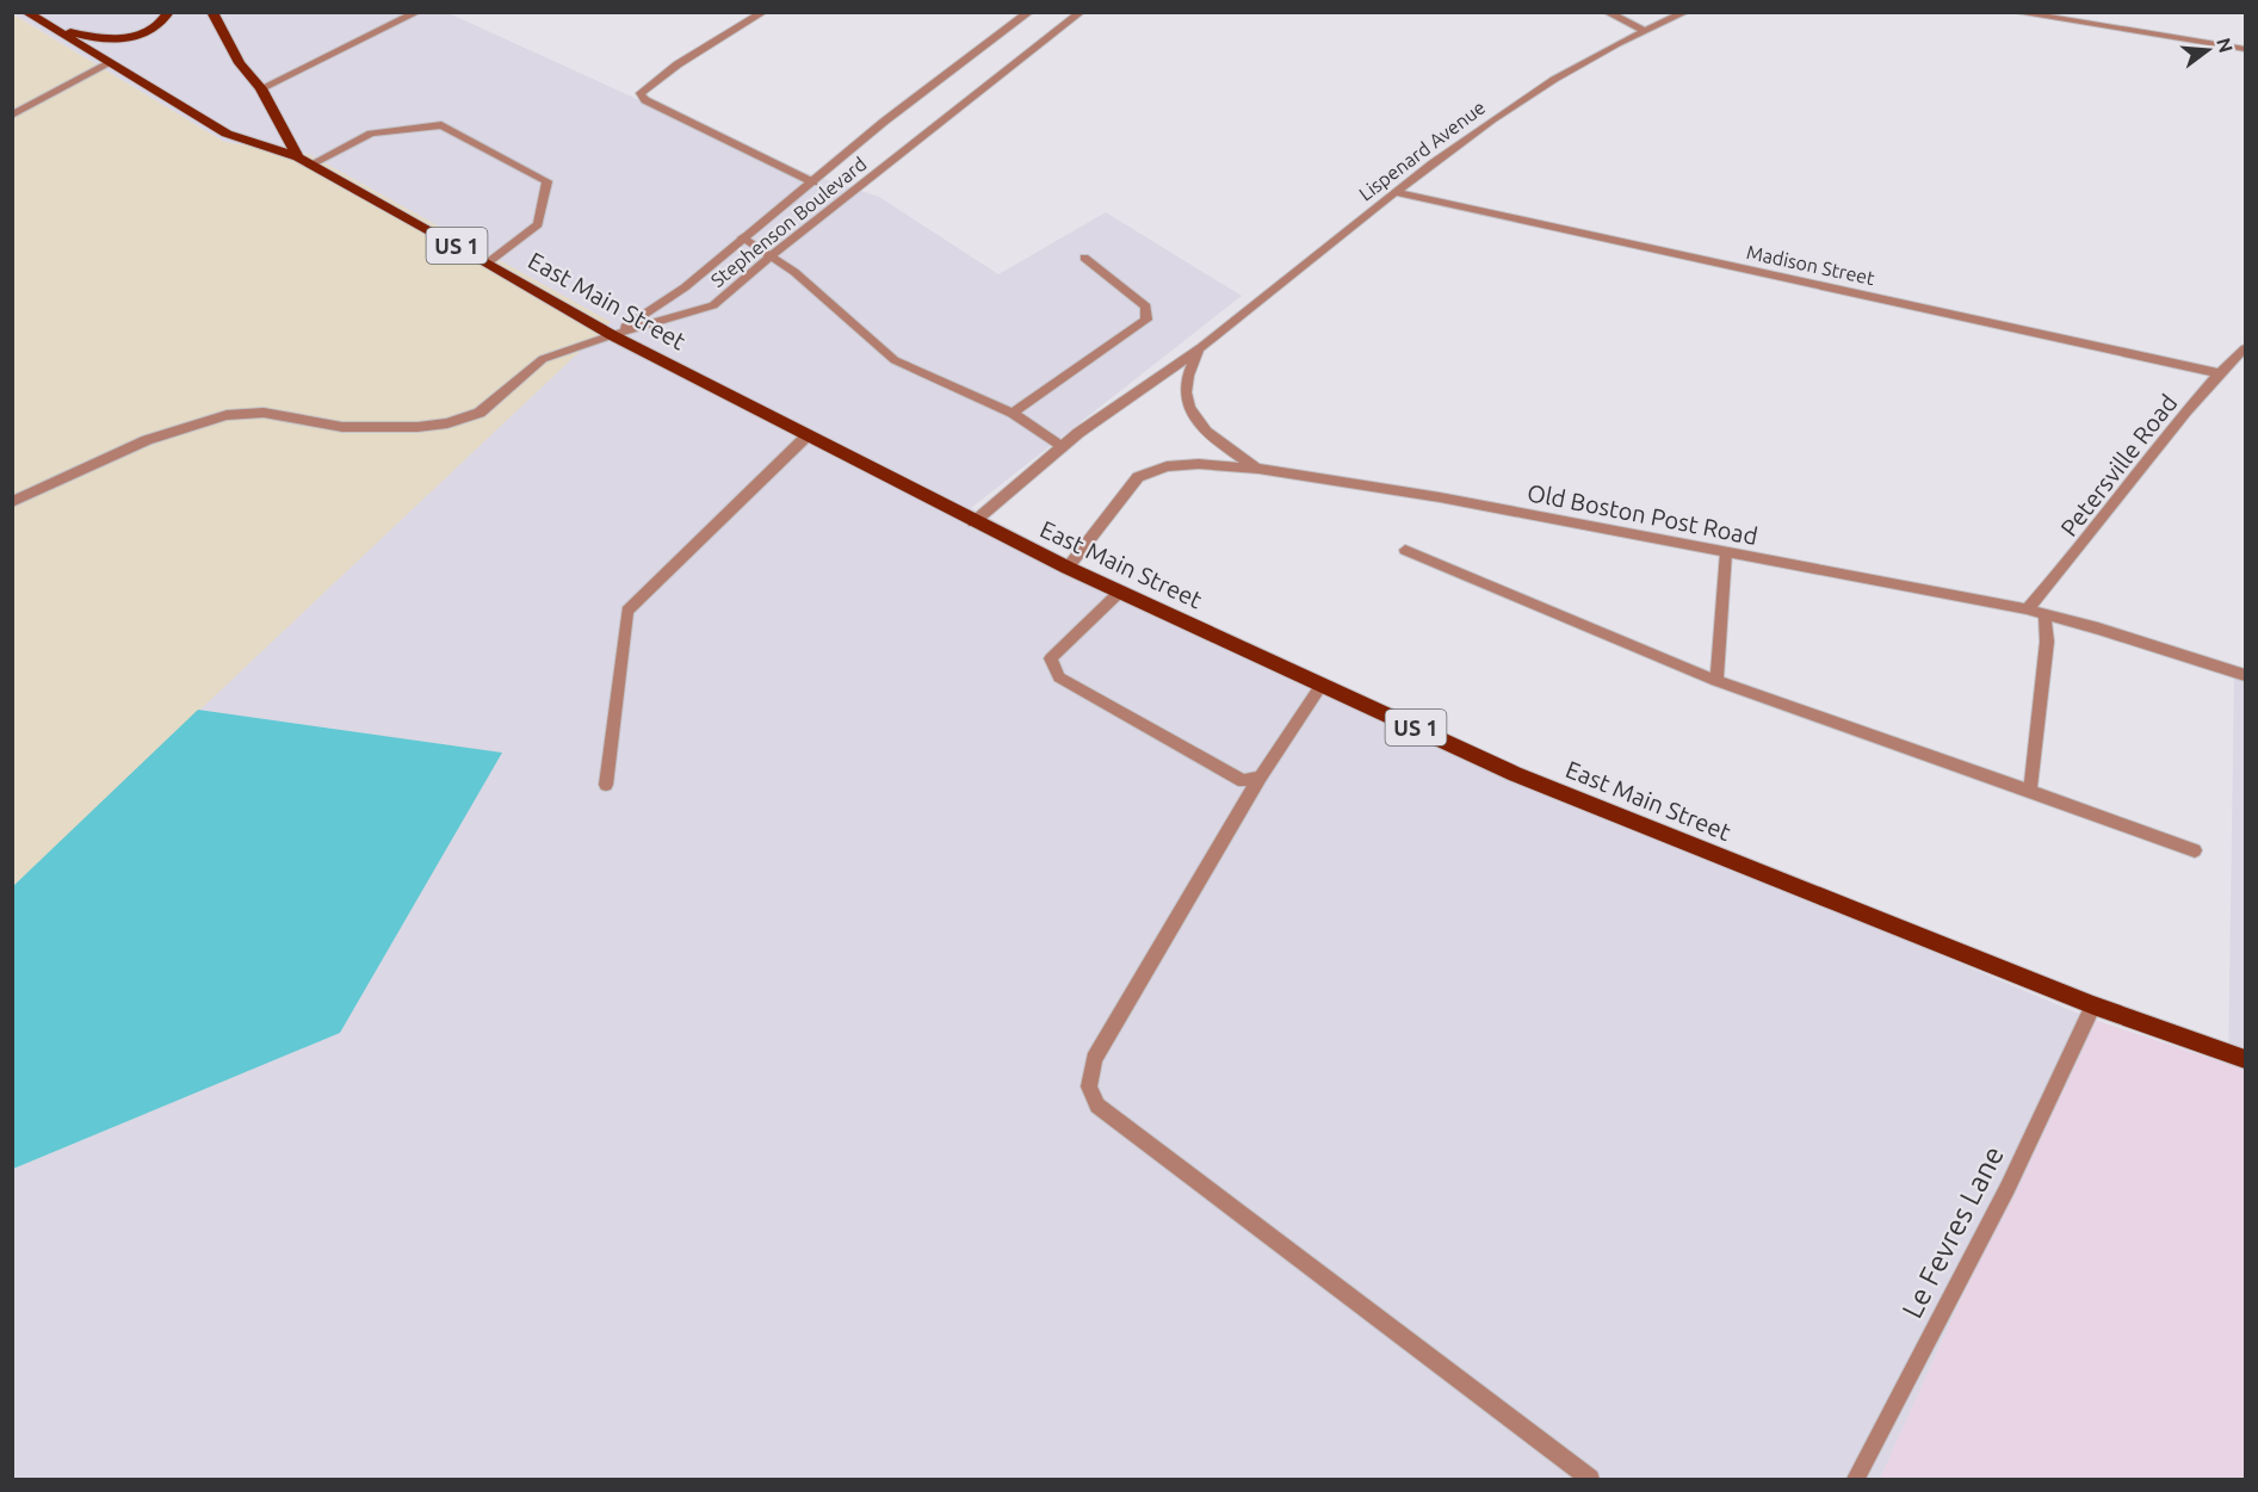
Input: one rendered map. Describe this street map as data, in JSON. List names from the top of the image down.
{
  "streets": {
    "main road": ["US 1", "East Main Street"],
    "street": [
      "Lispenard Avenue",
      "Stephenson Boulevard",
      "Madison Street",
      "Petersville Road",
      "Old Boston Post Road",
      "Le Fevres Lane"
    ]
  },
  "crossings": [
    ["Lispenard Avenue", "Madison Street"],
    ["Lispenard Avenue", "East Main Street"],
    ["Stephenson Boulevard", "East Main Street"],
    ["Madison Street", "Petersville Road"],
    ["East Main Street", "Old Boston Post Road"],
    ["East Main Street", "Le Fevres Lane"],
    ["Petersville Road", "Old Boston Post Road"]
  ],
  "north": "right"
}
